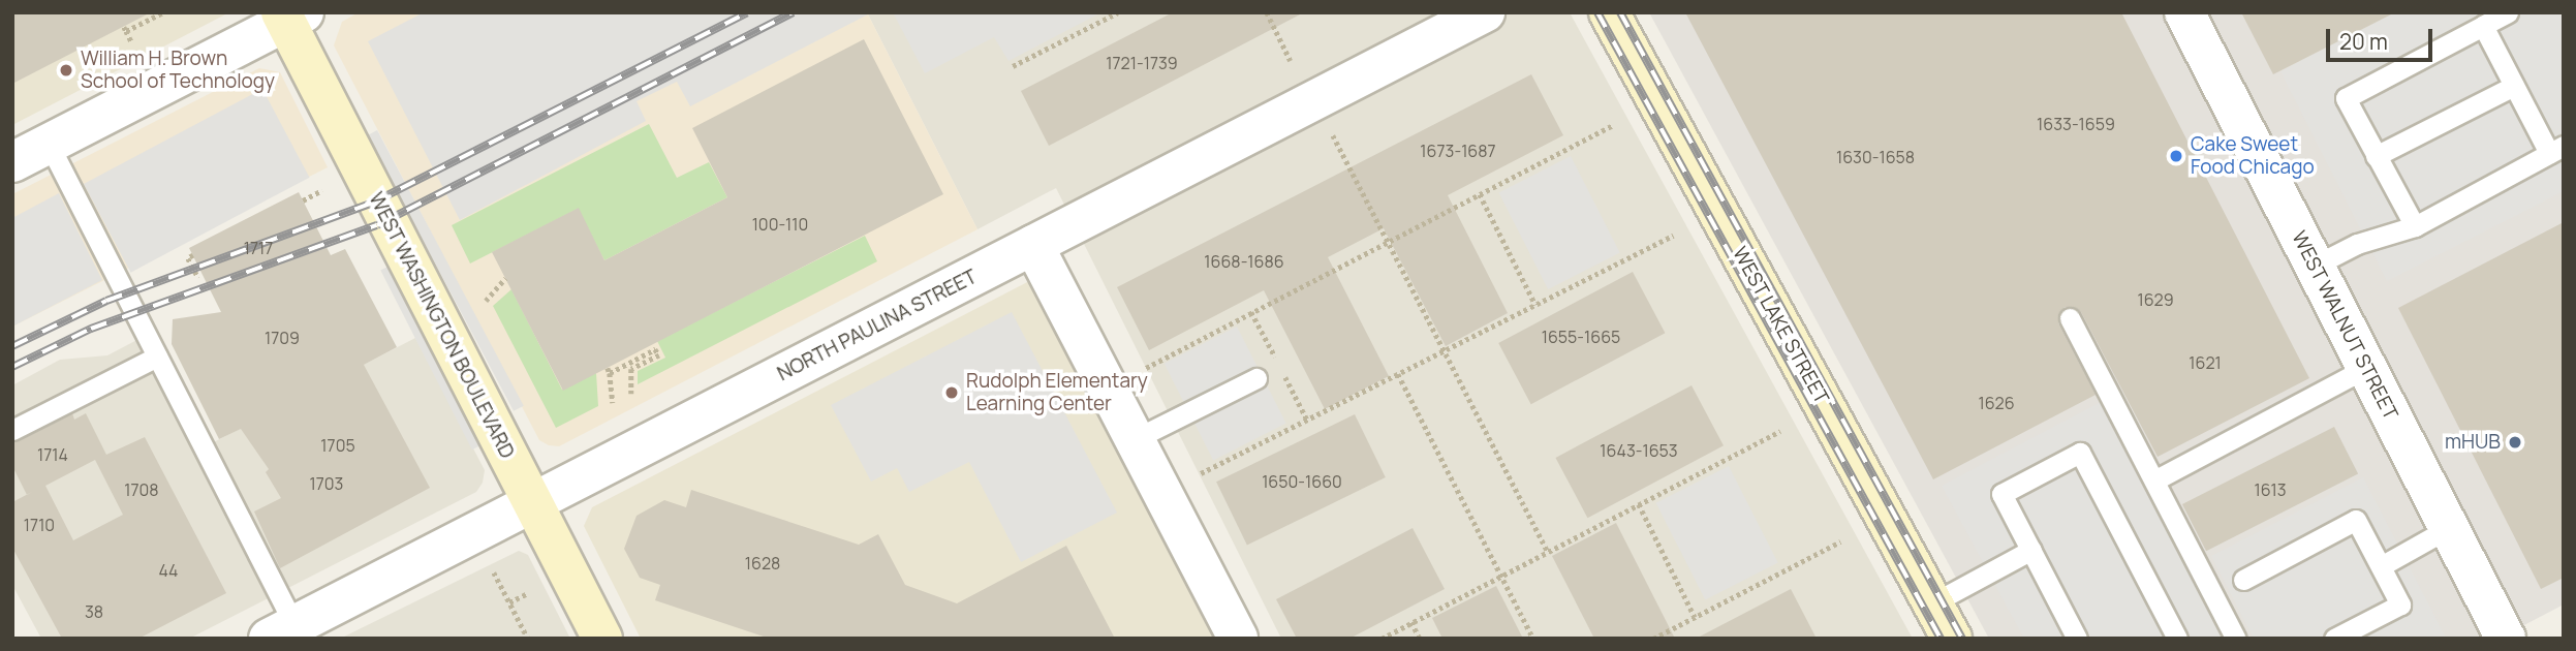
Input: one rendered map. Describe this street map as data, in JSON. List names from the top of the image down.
{
  "streets": {
    "main road": ["WEST WASHINGTON BOULEVARD", "WEST LAKE STREET"],
    "street": ["NORTH PAULINA STREET", "WEST WALNUT STREET"]
  },
  "crossings": [
    ["WEST WASHINGTON BOULEVARD", "NORTH PAULINA STREET"]
  ],
  "places": [
    "William H. Brown School of Technology",
    "Cake Sweet Food Chicago",
    "Rudolph Elementary Learning Center",
    "mHUB"
  ],
  "house_numbers": [
    "1721-1739",
    "1633-1659",
    "1673-1687",
    "1630-1658",
    "100-110",
    "1717",
    "1668-1686",
    "1629",
    "1655-1665",
    "1709",
    "1621",
    "1626",
    "1705",
    "1643-1653",
    "1714",
    "1650-1660",
    "1703",
    "1708",
    "1613",
    "1710",
    "1628",
    "44",
    "38"
  ],
  "scale_bar": "20 m"
}
